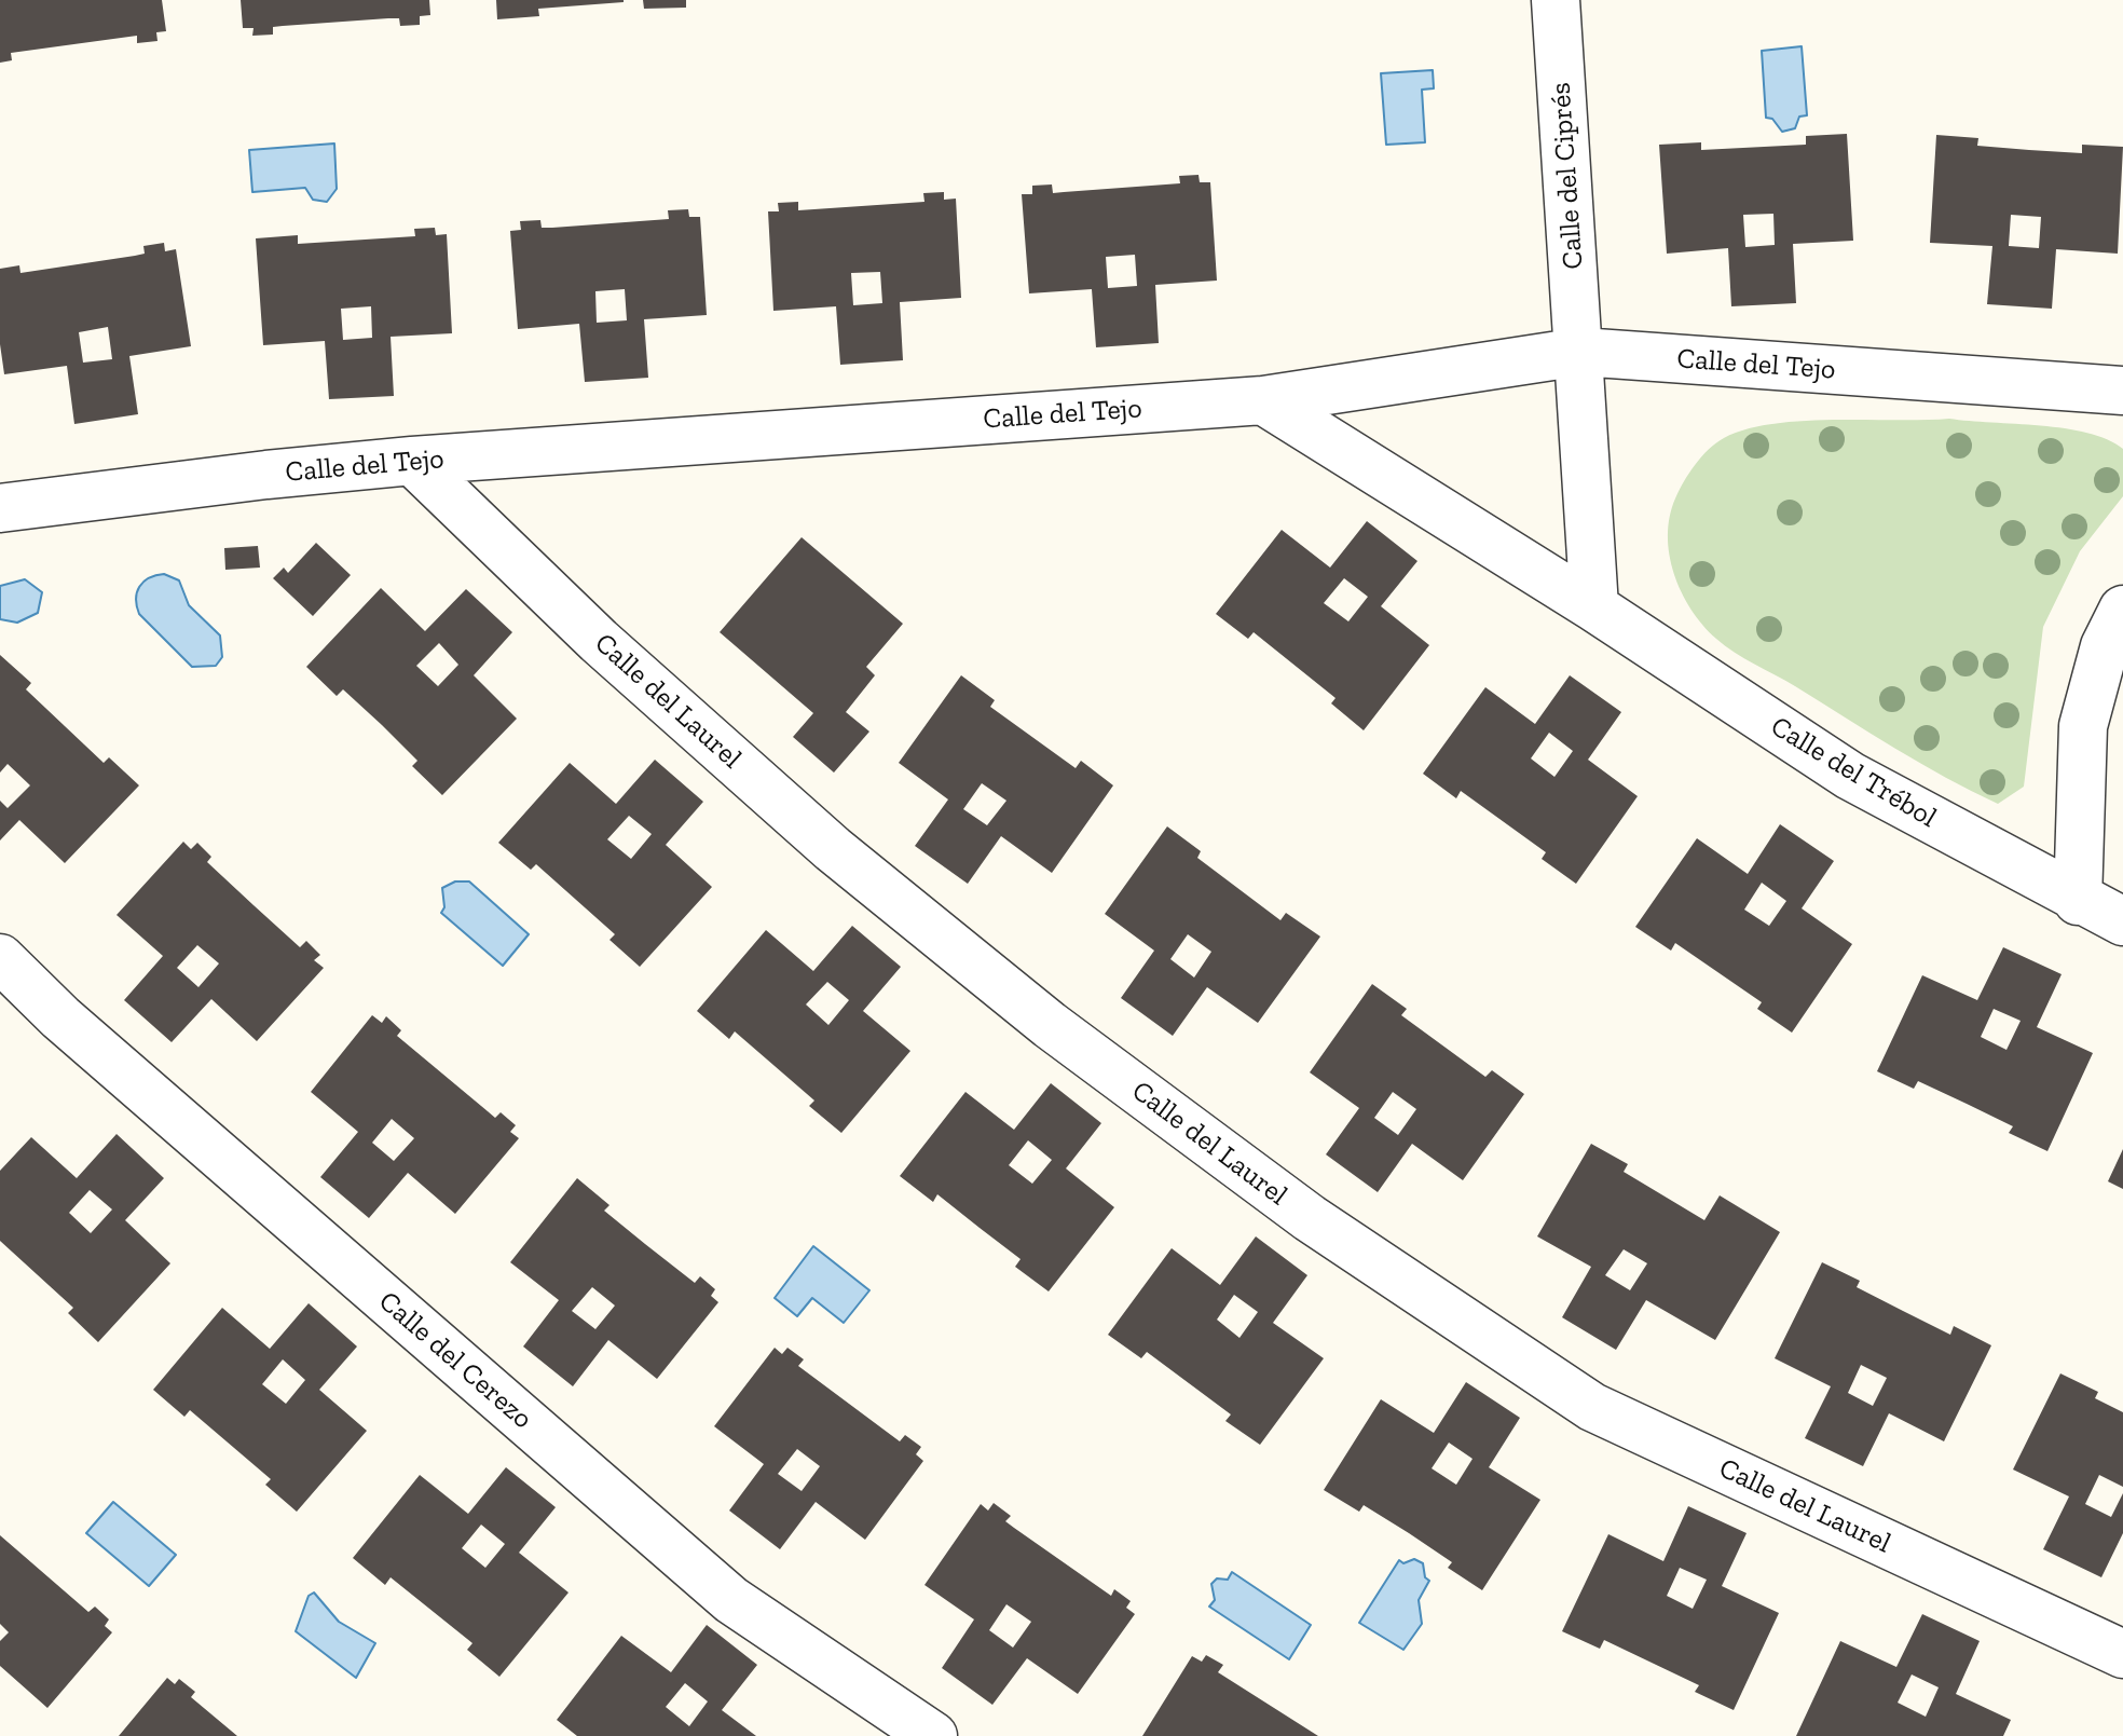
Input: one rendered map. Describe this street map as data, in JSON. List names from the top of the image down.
{
  "streets": {
    "street": [
      "Calle del Ciprés",
      "Calle del Tejo",
      "Calle del Laurel",
      "Calle del Trébol",
      "Calle del Cerezo"
    ]
  },
  "crossings": [
    ["Calle del Ciprés", "Calle del Tejo"],
    ["Calle del Tejo", "Calle del Laurel"],
    ["Calle del Tejo", "Calle del Trébol"]
  ]
}
